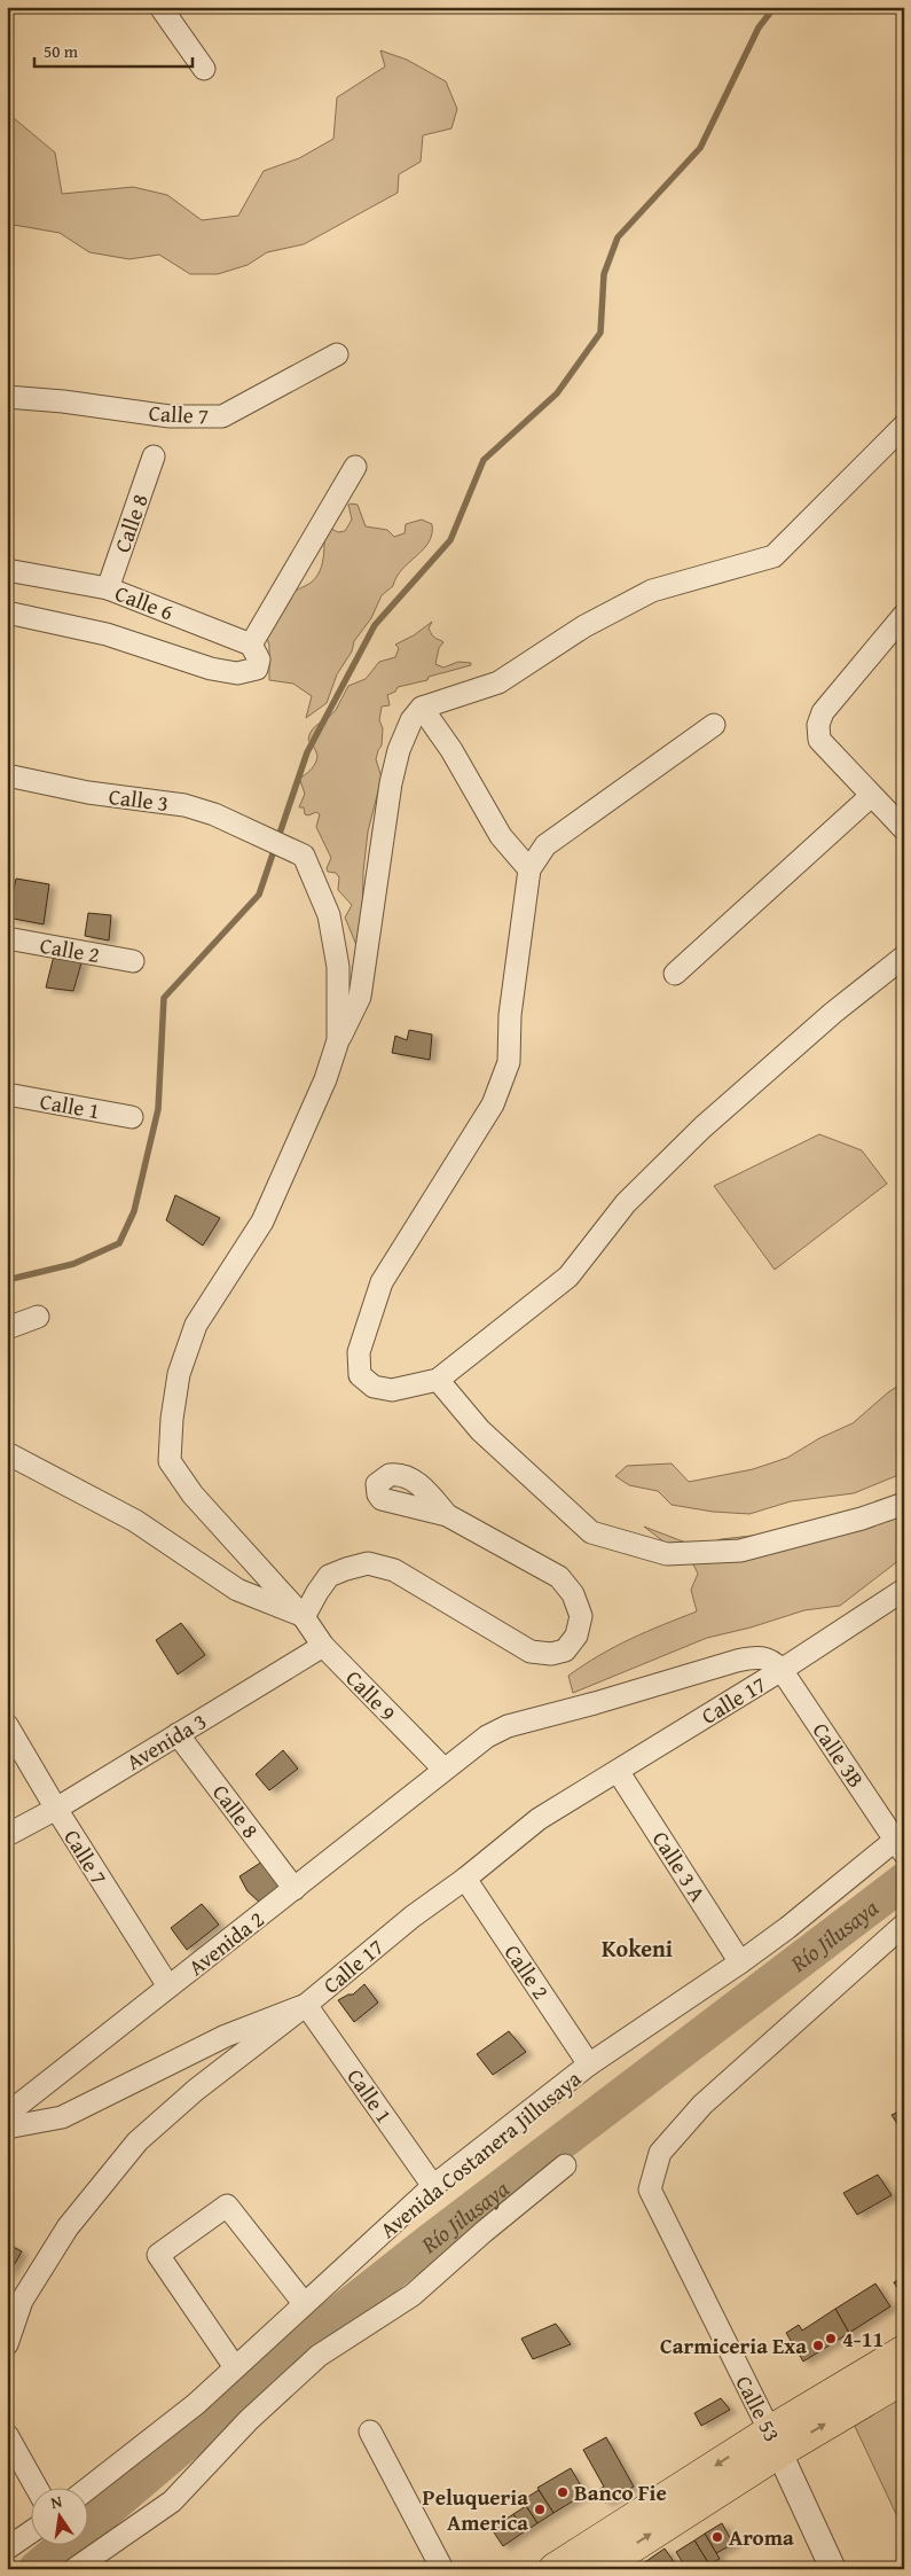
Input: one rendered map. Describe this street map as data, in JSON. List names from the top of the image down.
{
  "streets": {
    "street": [
      "Calle 7",
      "Calle 8",
      "Calle 6",
      "Calle 3",
      "Calle 2",
      "Calle 1",
      "Calle 9",
      "Calle 17",
      "Avenida 3",
      "Calle 3B",
      "Calle 3 A",
      "Avenida 2",
      "Avenida Costanera Jillusaya",
      "Calle 53"
    ]
  },
  "crossings": [
    ["Calle 7", "Avenida 3"],
    ["Calle 7", "Avenida 2"],
    ["Calle 8", "Calle 6"],
    ["Calle 8", "Avenida 3"],
    ["Calle 8", "Avenida 2"],
    ["Calle 3", "Calle 9"],
    ["Calle 2", "Calle 17"],
    ["Calle 2", "Avenida Costanera Jillusaya"],
    ["Calle 1", "Calle 17"],
    ["Calle 1", "Avenida Costanera Jillusaya"],
    ["Calle 9", "Avenida 3"],
    ["Calle 9", "Avenida 2"],
    ["Calle 17", "Calle 3B"],
    ["Calle 17", "Calle 3 A"],
    ["Calle 17", "Avenida 2"],
    ["Calle 3B", "Avenida 2"],
    ["Calle 3B", "Avenida Costanera Jillusaya"],
    ["Calle 3 A", "Avenida Costanera Jillusaya"]
  ],
  "districts": ["Kokeni"],
  "water": ["Río Jilusaya"],
  "places": [
    "4-11",
    "Carmiceria Exa",
    "Banco Fie",
    "Peluqueria America",
    "Aroma"
  ],
  "scale_bar": "50 m",
  "north": "top"
}
